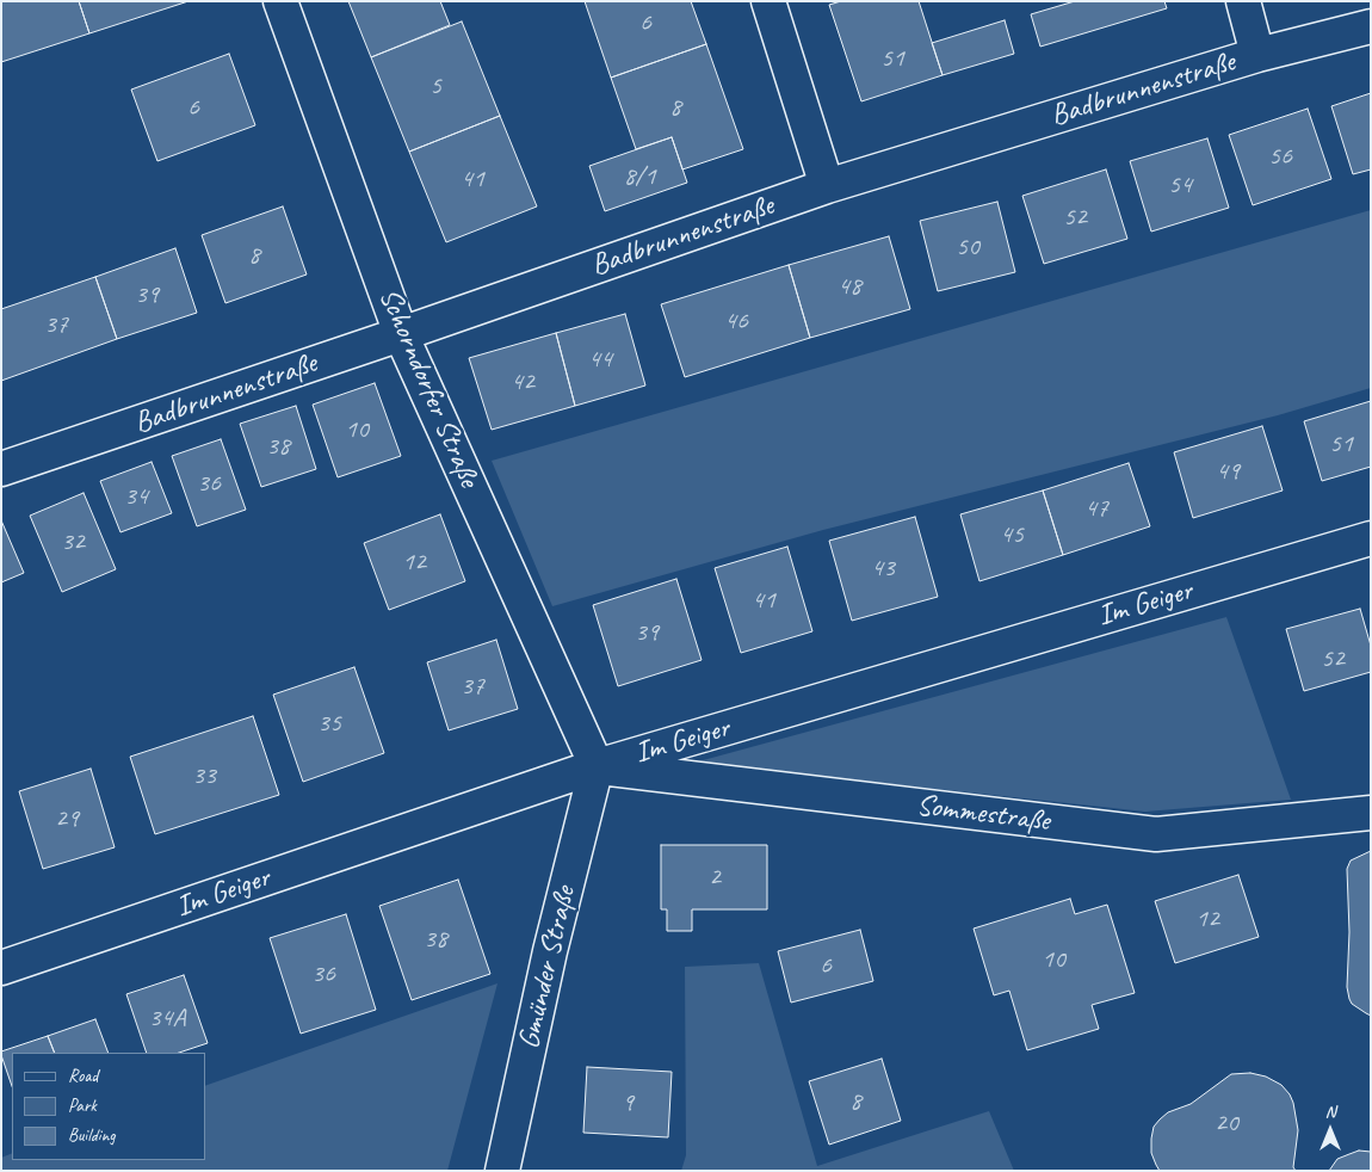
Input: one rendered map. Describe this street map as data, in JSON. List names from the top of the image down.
{
  "streets": {
    "street": [
      "Badbrunnenstraße",
      "Schorndorfer Straße",
      "Im Geiger",
      "Sommestraße",
      "Gmünder Straße"
    ]
  },
  "crossings": [
    ["Badbrunnenstraße", "Schorndorfer Straße"],
    ["Schorndorfer Straße", "Im Geiger"],
    ["Schorndorfer Straße", "Sommestraße"],
    ["Schorndorfer Straße", "Gmünder Straße"],
    ["Im Geiger", "Sommestraße"],
    ["Im Geiger", "Gmünder Straße"],
    ["Sommestraße", "Gmünder Straße"]
  ],
  "house_numbers": [
    "6",
    "51",
    "5",
    "6",
    "8",
    "56",
    "8/1",
    "41",
    "54",
    "52",
    "50",
    "8",
    "48",
    "39",
    "46",
    "37",
    "44",
    "42",
    "10",
    "51",
    "38",
    "49",
    "36",
    "34",
    "47",
    "45",
    "32",
    "12",
    "43",
    "41",
    "39",
    "52",
    "37",
    "35",
    "33",
    "29",
    "2",
    "12",
    "38",
    "10",
    "6",
    "36",
    "34A",
    "8",
    "9",
    "20"
  ],
  "legend": ["Road", "Park", "Building"],
  "north": "top"
}
